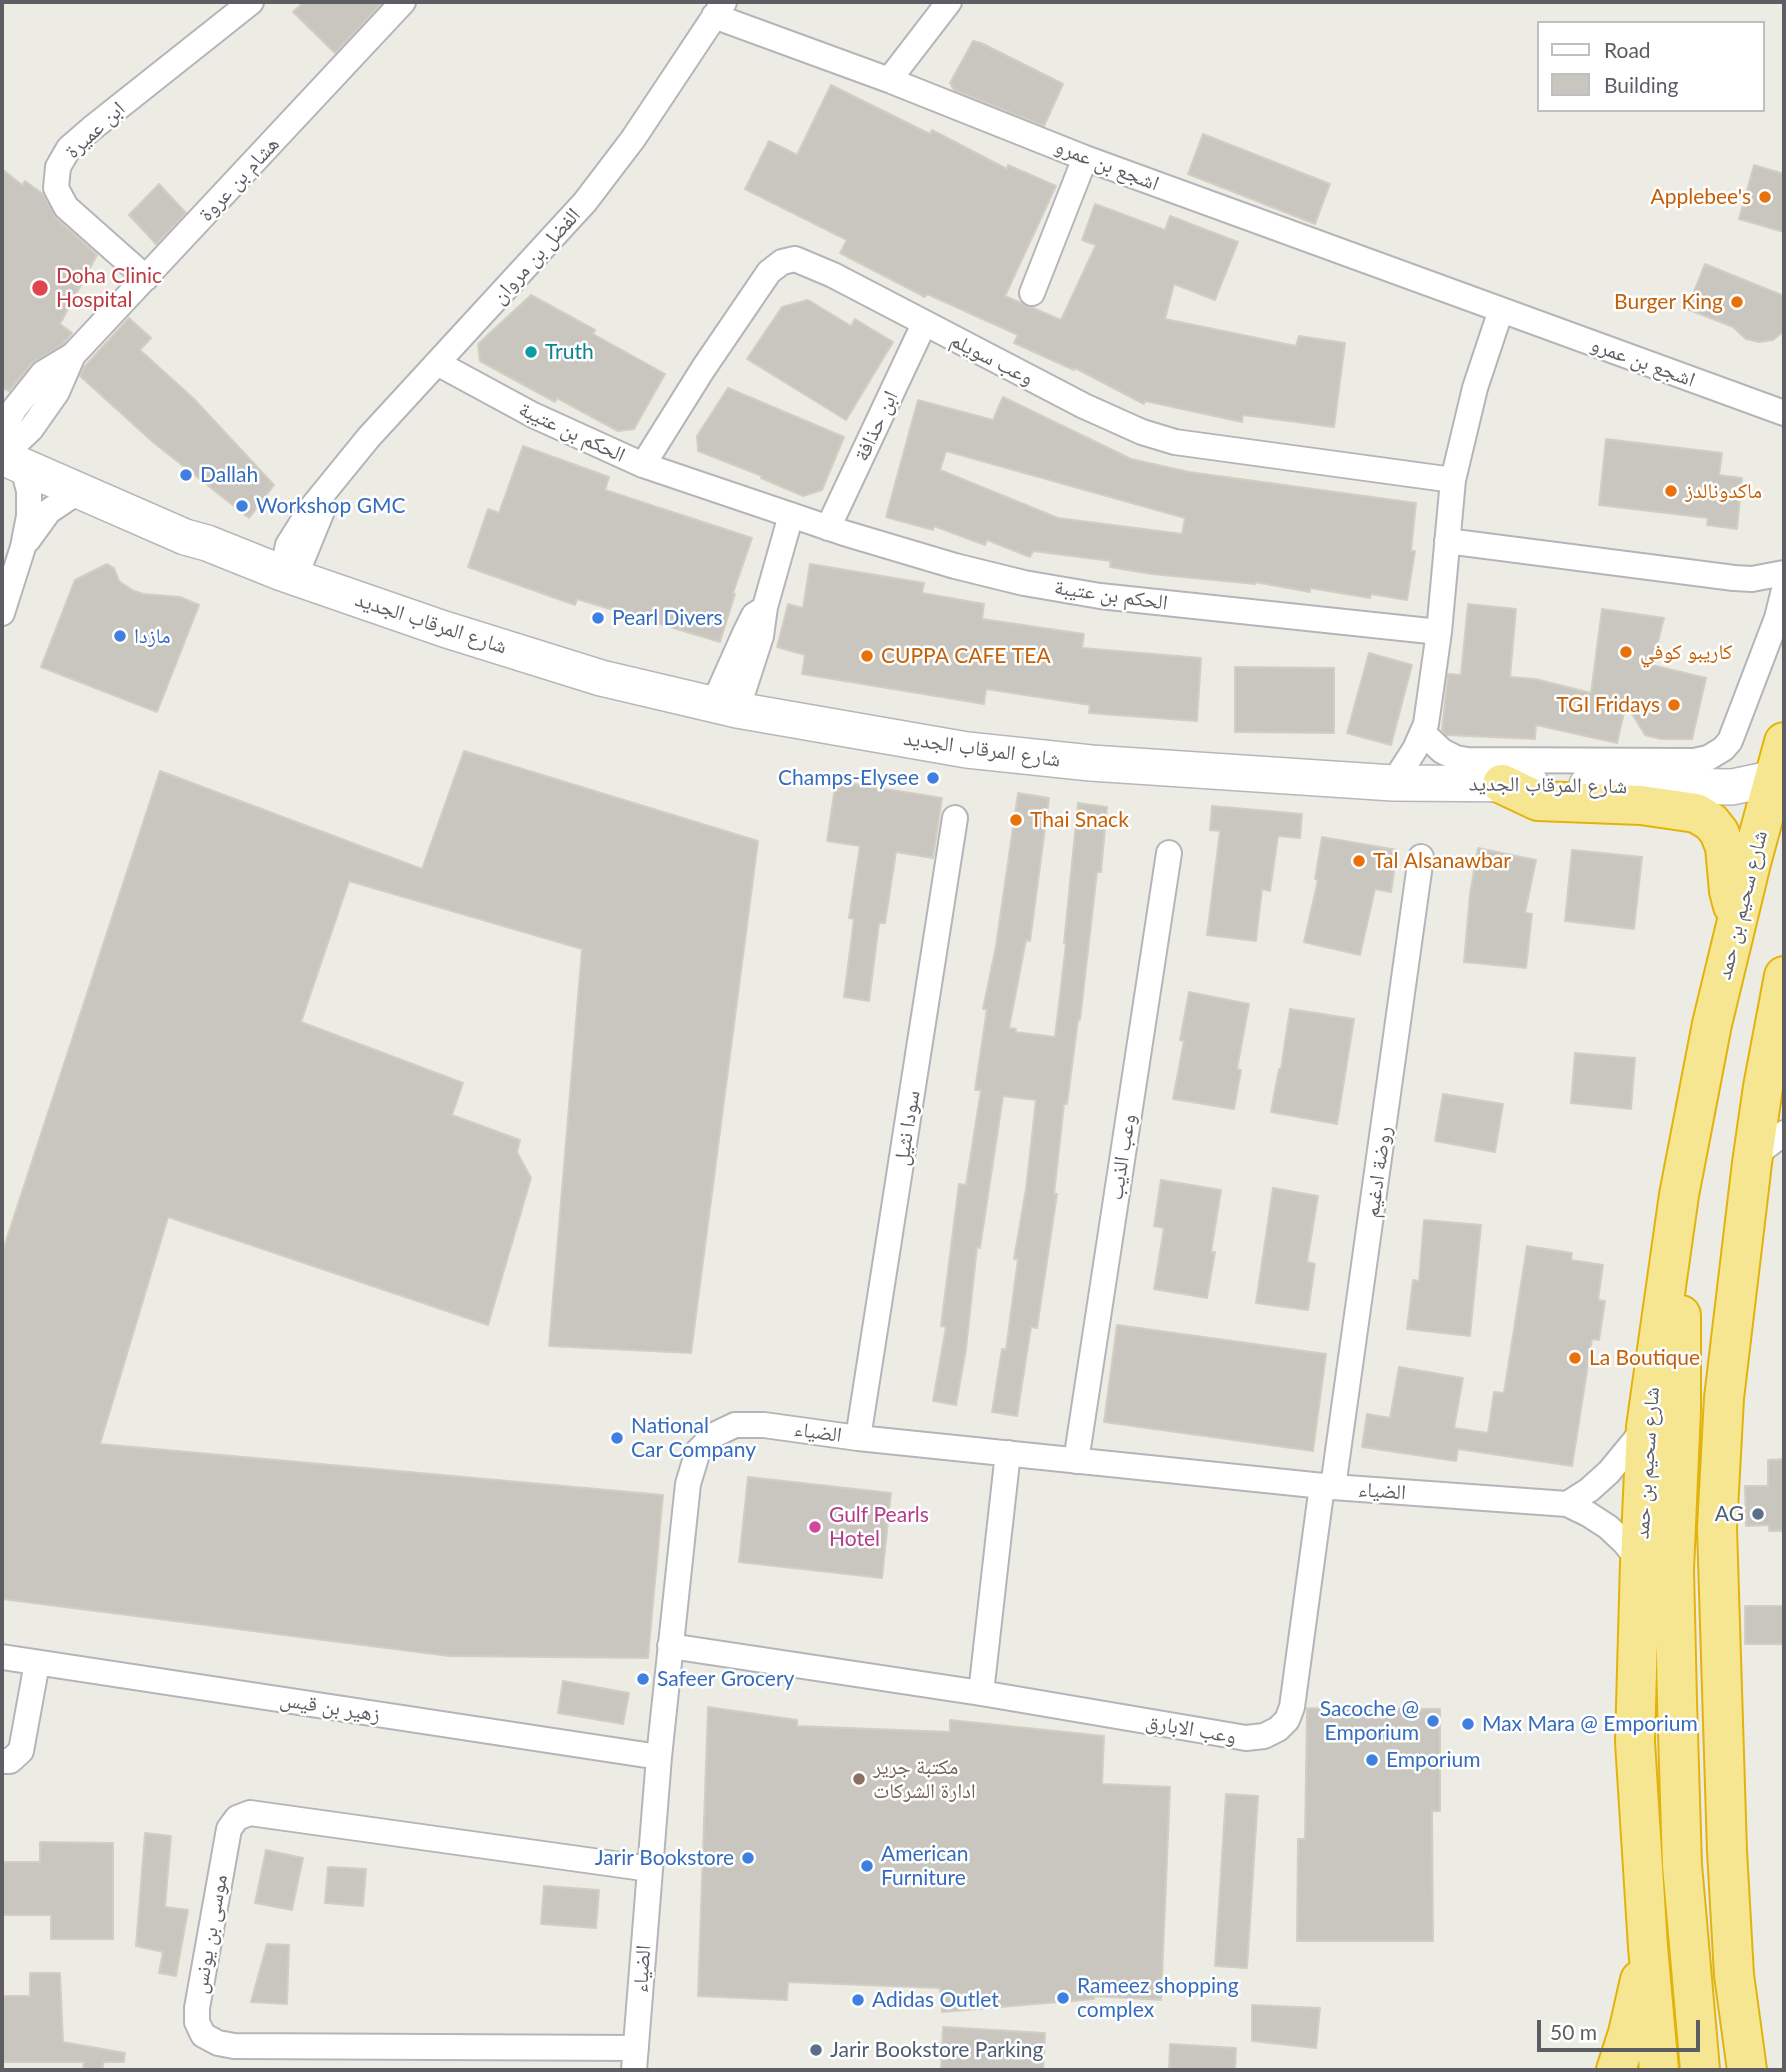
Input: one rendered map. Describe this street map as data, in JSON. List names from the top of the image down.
{
  "streets": {
    "highway": ["شارع سحيم بن حمد"],
    "street": [
      "ابن عميرة",
      "اشجع بن عمرو",
      "هشام بن عروة",
      "الفضل بن مروان",
      "وعب سويلم",
      "ابن حذافة",
      "الحكم بن عتيبة",
      "شارع المرقاب الجديد",
      "سودا نثيل",
      "وعب الذيب",
      "روضة ادغيم",
      "الضياء",
      "زهير بن قيس",
      "وعب الابارق",
      "موسى بن يونس"
    ]
  },
  "crossings": [
    ["ابن عميرة", "هشام بن عروة"],
    ["اشجع بن عمرو", "الفضل بن مروان"],
    ["هشام بن عروة", "شارع المرقاب الجديد"],
    ["الفضل بن مروان", "الحكم بن عتيبة"],
    ["الفضل بن مروان", "شارع المرقاب الجديد"],
    ["وعب سويلم", "ابن حذافة"],
    ["وعب سويلم", "الحكم بن عتيبة"],
    ["ابن حذافة", "الحكم بن عتيبة"],
    ["شارع المرقاب الجديد", "شارع سحيم بن حمد"],
    ["شارع سحيم بن حمد", "الضياء"],
    ["سودا نثيل", "الضياء"],
    ["وعب الذيب", "الضياء"],
    ["روضة ادغيم", "الضياء"],
    ["روضة ادغيم", "وعب الابارق"],
    ["الضياء", "زهير بن قيس"],
    ["الضياء", "وعب الابارق"],
    ["الضياء", "موسى بن يونس"]
  ],
  "places": [
    "Applebee's",
    "Doha Clinic Hospital",
    "Burger King",
    "Truth",
    "Dallah",
    "ماكدونالدز",
    "Workshop GMC",
    "Pearl Divers",
    "مازدا",
    "كاريبو كوفي",
    "CUPPA CAFE TEA",
    "TGI Fridays",
    "Champs-Elysee",
    "Thai Snack",
    "Tal Alsanawbar",
    "La Boutique",
    "National Car Company",
    "AG",
    "Gulf Pearls Hotel",
    "Safeer Grocery",
    "Sacoche @ Emporium",
    "Max Mara @ Emporium",
    "Emporium",
    "مكتبة جرير ادارة الشركات",
    "Jarir Bookstore",
    "American Furniture",
    "Rameez shopping complex",
    "Adidas Outlet",
    "Jarir Bookstore Parking"
  ],
  "legend": ["Road", "Building"],
  "scale_bar": "50 m"
}
